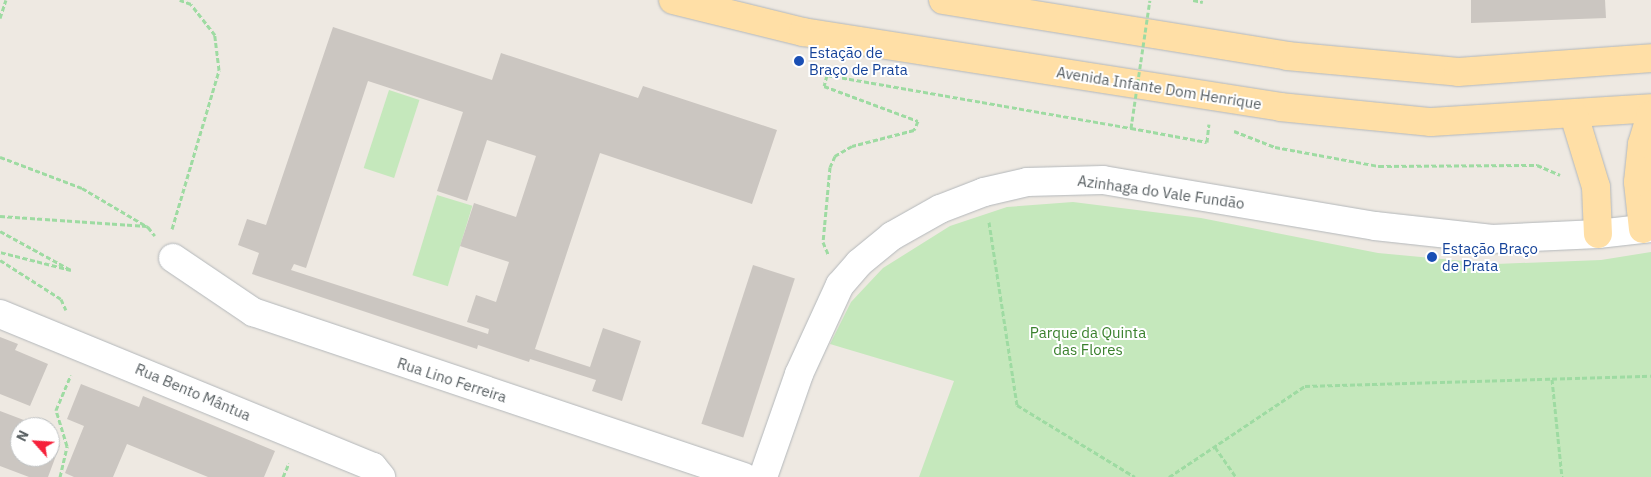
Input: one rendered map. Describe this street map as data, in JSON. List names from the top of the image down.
{
  "streets": {
    "main road": ["Avenida Infante Dom Henrique"],
    "street": ["Azinhaga do Vale Fundão", "Rua Lino Ferreira", "Rua Bento Mântua"]
  },
  "parks": ["Parque da Quinta das Flores"],
  "places": ["Estação de Braço de Prata", "Estação Braço de Prata"],
  "north": "top left"
}
